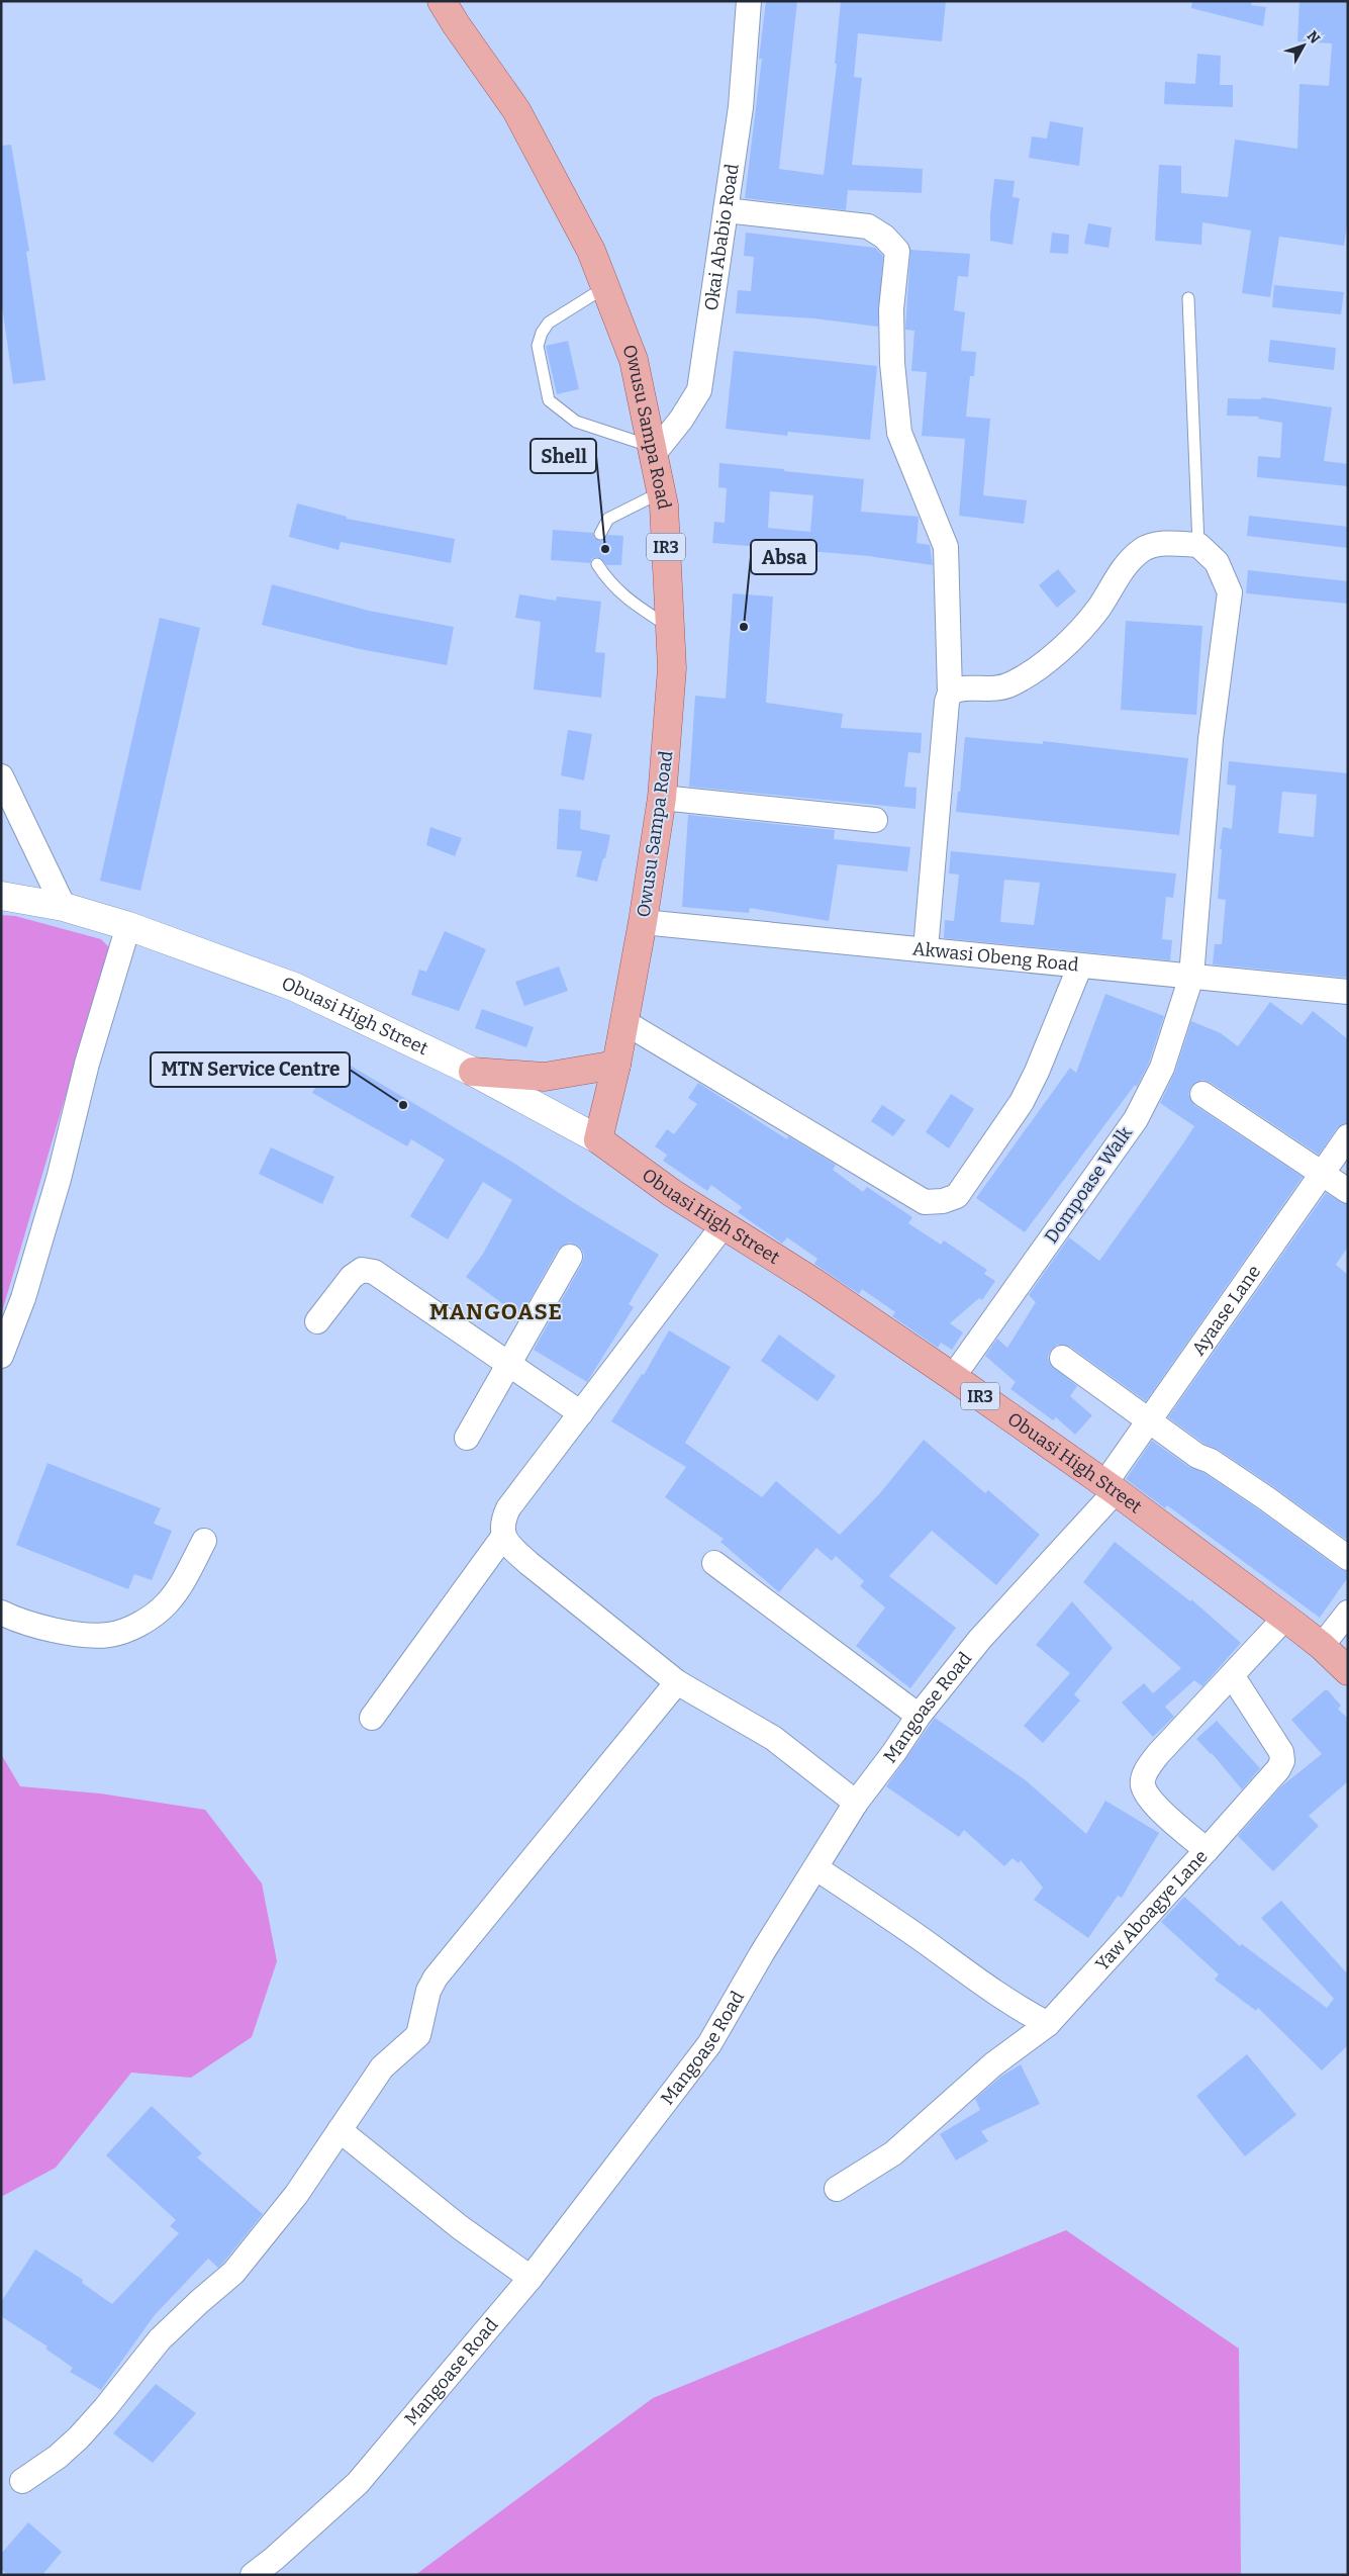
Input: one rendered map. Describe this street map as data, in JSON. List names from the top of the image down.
{
  "streets": {
    "main road": ["Owusu Sampa Road", "IR3", "Obuasi High Street"],
    "street": [
      "Okai Ababio Road",
      "Akwasi Obeng Road",
      "Dompoase Walk",
      "Ayaase Lane",
      "Mangoase Road",
      "Yaw Aboagye Lane"
    ]
  },
  "crossings": [
    ["Okai Ababio Road", "Owusu Sampa Road"],
    ["Owusu Sampa Road", "Akwasi Obeng Road"],
    ["Owusu Sampa Road", "Obuasi High Street"],
    ["Akwasi Obeng Road", "Dompoase Walk"],
    ["Obuasi High Street", "Dompoase Walk"],
    ["Obuasi High Street", "Ayaase Lane"],
    ["Obuasi High Street", "Mangoase Road"],
    ["Obuasi High Street", "Yaw Aboagye Lane"],
    ["Ayaase Lane", "Mangoase Road"]
  ],
  "districts": ["MANGOASE"],
  "places": ["Shell", "Absa", "MTN Service Centre"],
  "north": "top right"
}
